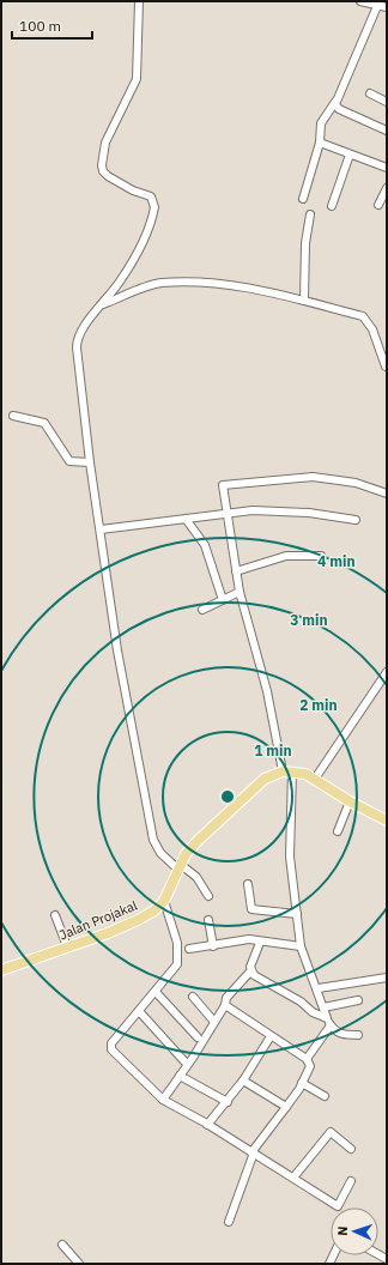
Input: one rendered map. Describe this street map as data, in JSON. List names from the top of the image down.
{
  "streets": {
    "main road": ["Jalan Projakal"]
  },
  "scale_bar": "100 m",
  "north": "left",
  "rings": [
    "4 min",
    "3 min",
    "2 min",
    "1 min"
  ]
}
